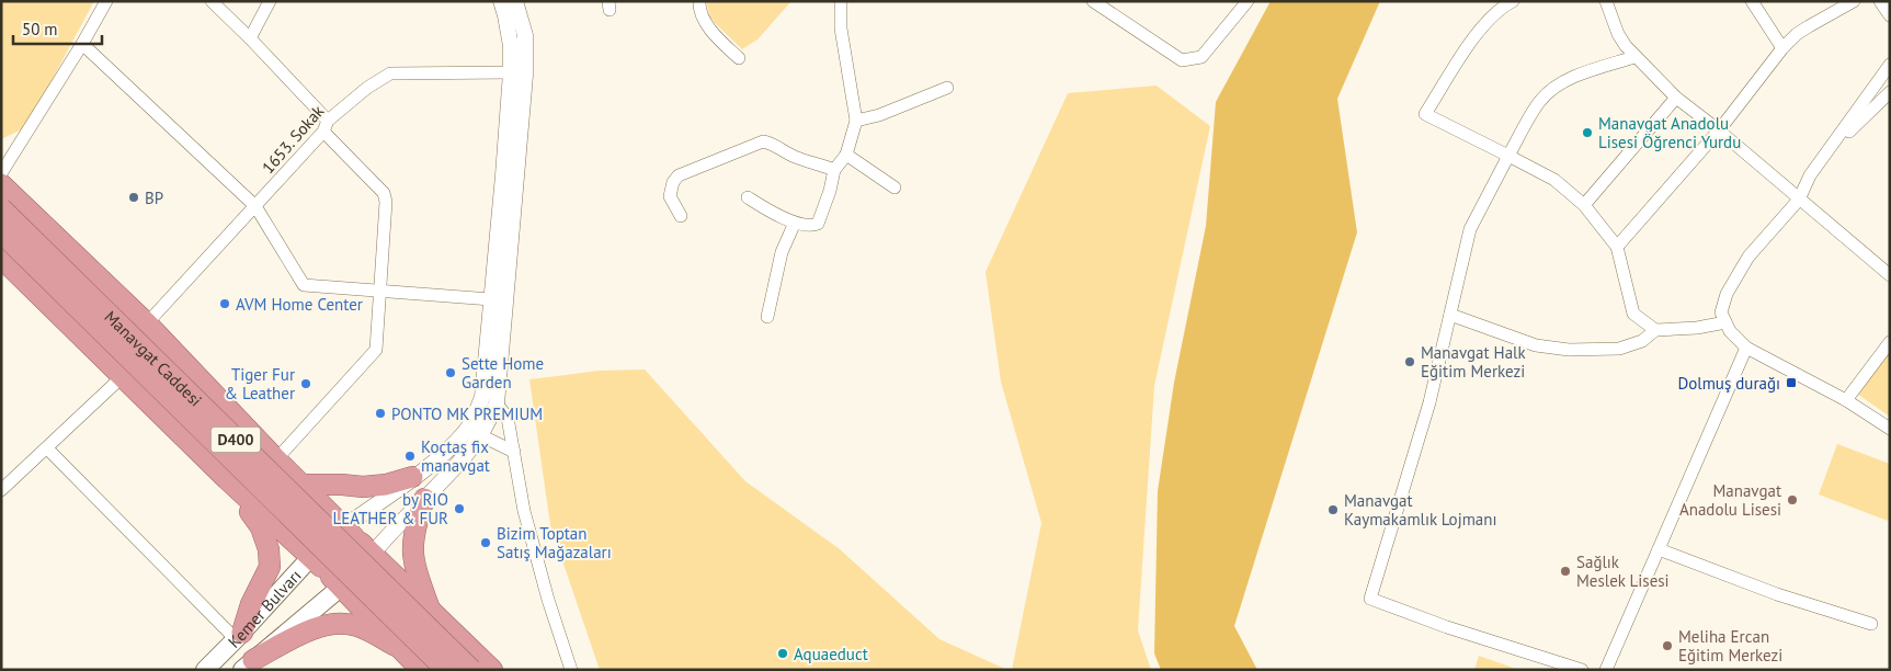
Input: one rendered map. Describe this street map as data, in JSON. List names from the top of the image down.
{
  "streets": {
    "highway": ["Manavgat Caddesi", "D400"],
    "main road": ["Kemer Bulvarı"],
    "street": ["1653. Sokak"]
  },
  "places": {
    "other": [
      "Manavgat Anadolu Lisesi Öğrenci Yurdu",
      "BP",
      "AVM Home Center",
      "Manavgat Halk Eğitim Merkezi",
      "Sette Home Garden",
      "Tiger Fur & Leather",
      "PONTO MK PREMIUM",
      "Koçtaş fix manavgat",
      "Manavgat Anadolu Lisesi",
      "by RIO LEATHER & FUR",
      "Manavgat Kaymakamlık Lojmanı",
      "Bizim Toptan Satış Mağazaları",
      "Sağlık Meslek Lisesi",
      "Meliha Ercan Eğitim Merkezi",
      "Aquaeduct"
    ],
    "transit": ["Dolmuş durağı"]
  },
  "scale_bar": "50 m"
}
